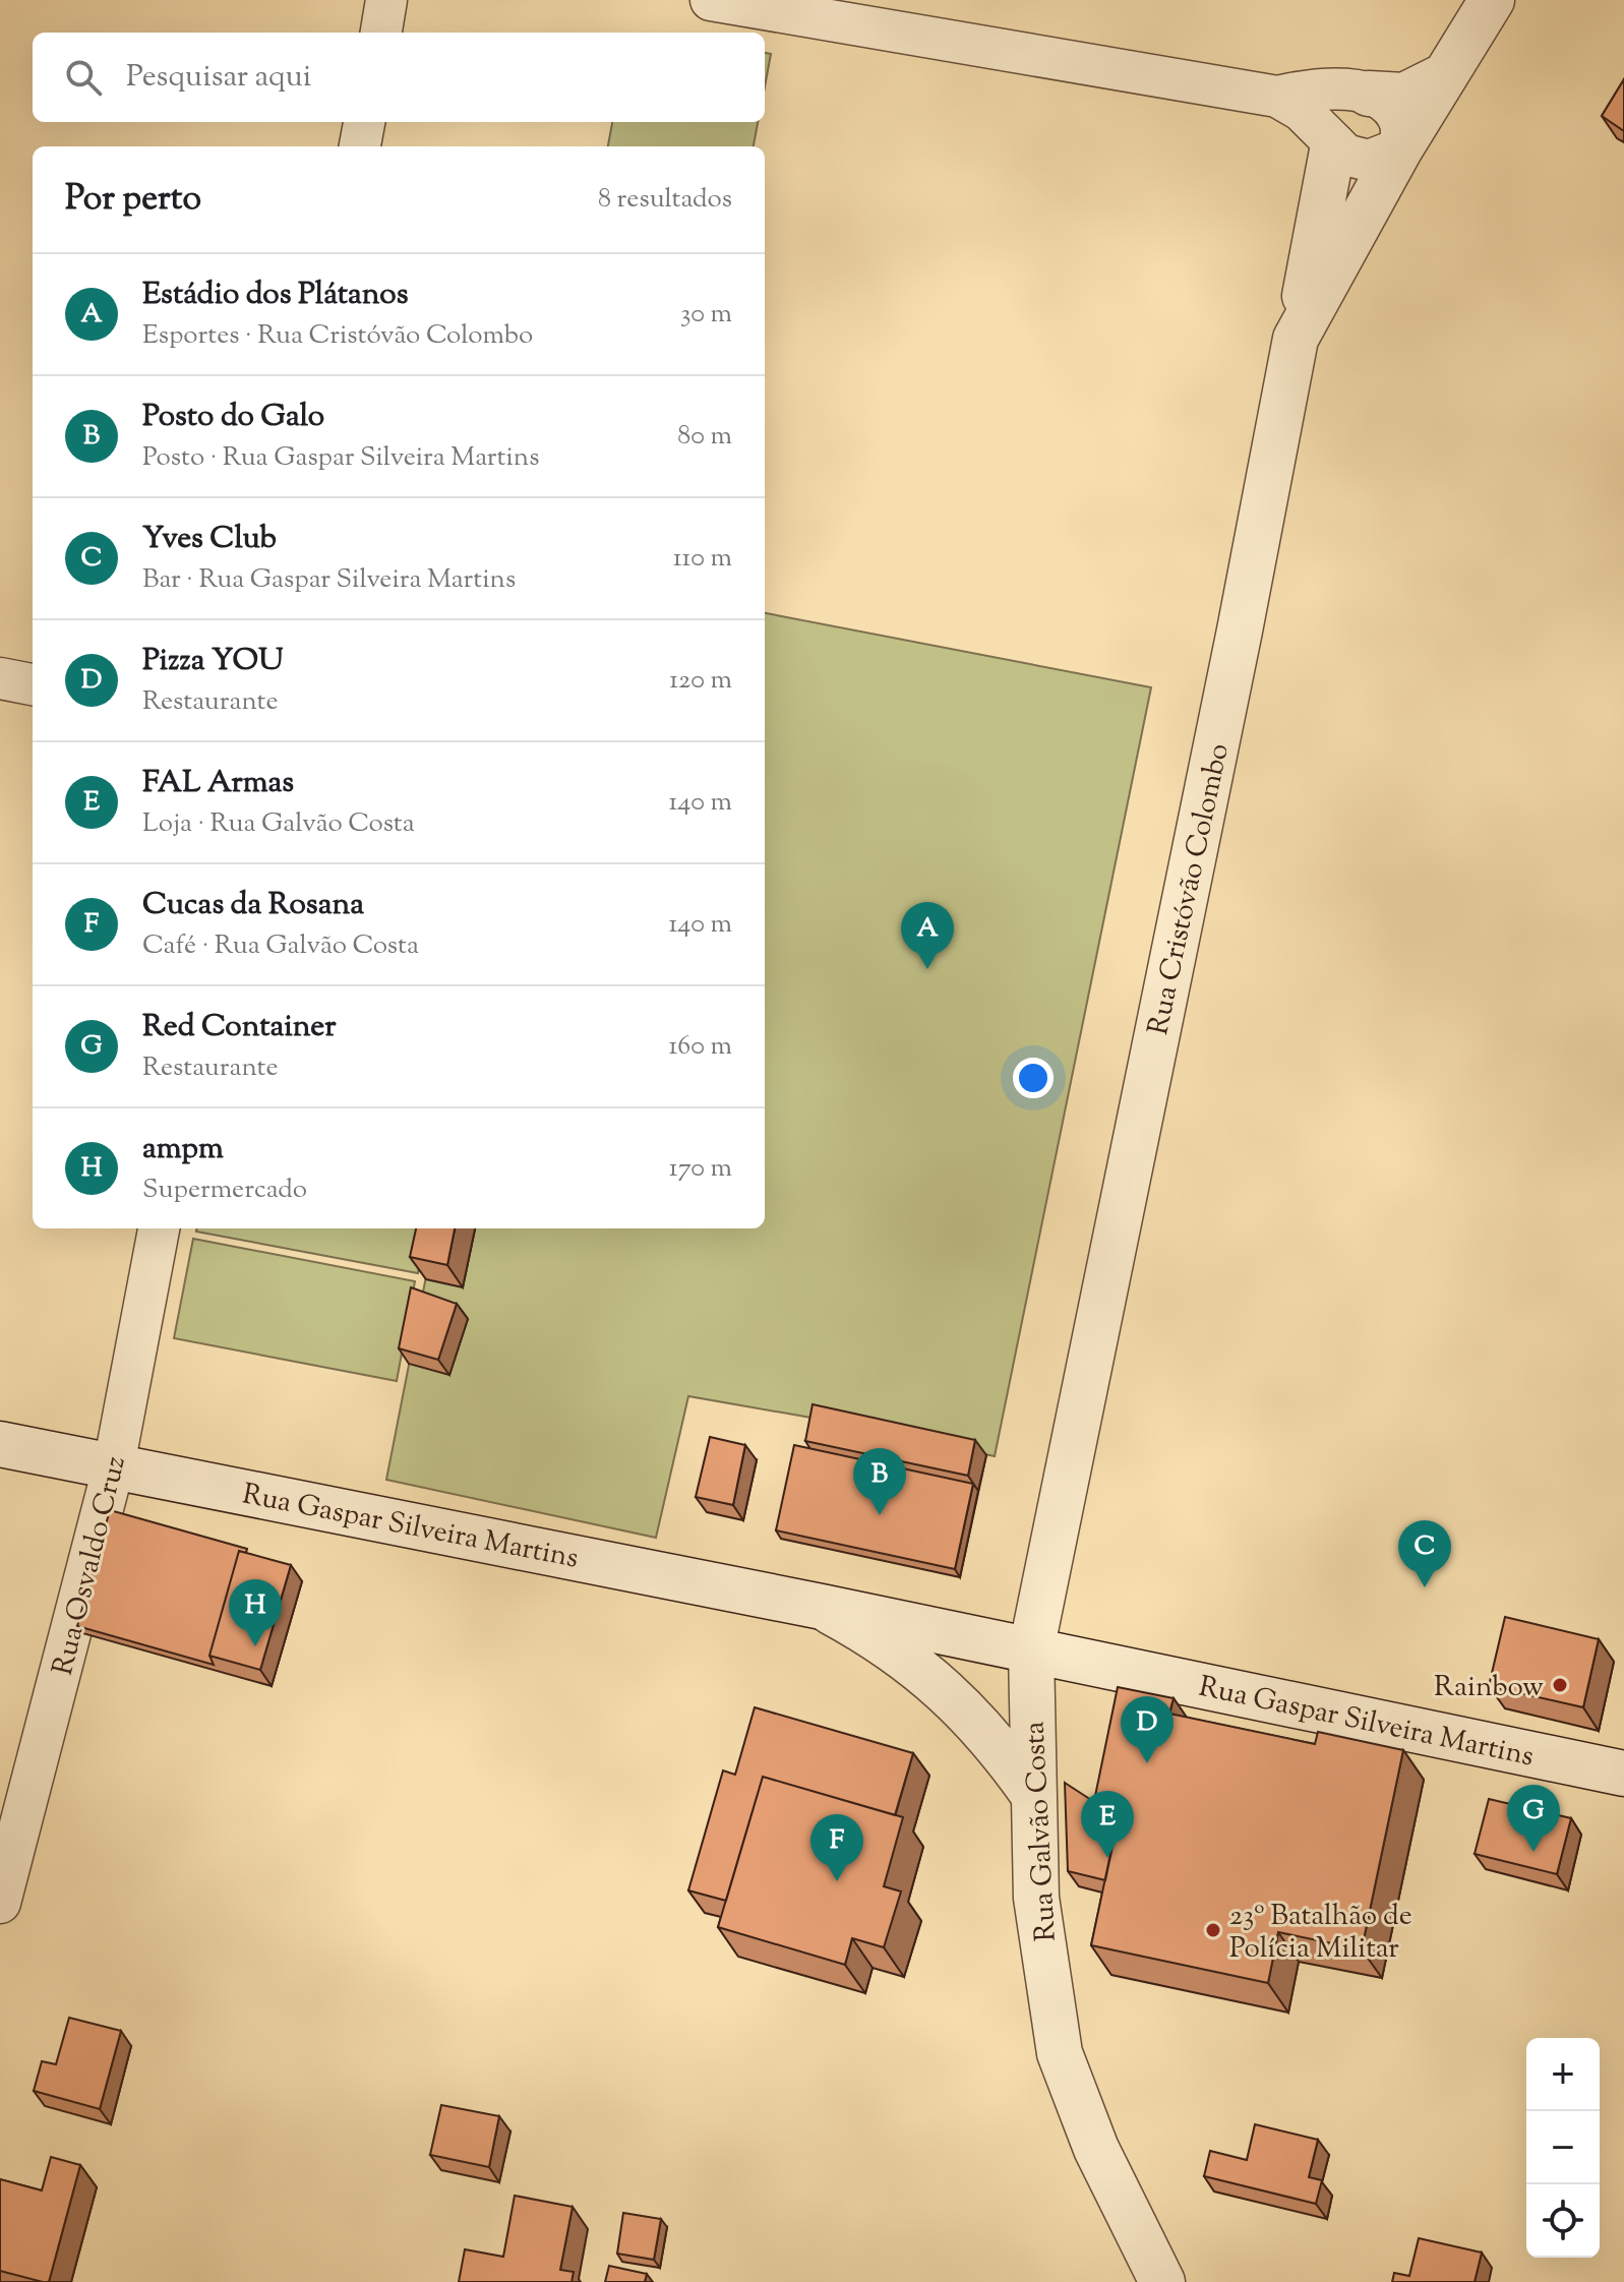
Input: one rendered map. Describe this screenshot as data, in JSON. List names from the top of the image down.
{
  "streets": {
    "street": [
      "Rua Cristóvão Colombo",
      "Rua Gaspar Silveira Martins",
      "Rua Osvaldo Cruz",
      "Rua Galvão Costa"
    ]
  },
  "crossings": [
    ["Rua Cristóvão Colombo", "Rua Gaspar Silveira Martins"],
    ["Rua Cristóvão Colombo", "Rua Galvão Costa"],
    ["Rua Gaspar Silveira Martins", "Rua Osvaldo Cruz"],
    ["Rua Gaspar Silveira Martins", "Rua Galvão Costa"]
  ],
  "places": ["Rainbow", "23º Batalhão de Polícia Militar"],
  "page": {
    "search": "Pesquisar aqui",
    "heading": ["Por perto", "8 resultados"],
    "list": [
      {
        "mark": "A",
        "name": "Estádio dos Plátanos",
        "note": "Esportes · Rua Cristóvão Colombo",
        "value": "30 m"
      },
      {
        "mark": "B",
        "name": "Posto do Galo",
        "note": "Posto · Rua Gaspar Silveira Martins",
        "value": "80 m"
      },
      {
        "mark": "C",
        "name": "Yves Club",
        "note": "Bar · Rua Gaspar Silveira Martins",
        "value": "110 m"
      },
      {
        "mark": "D",
        "name": "Pizza YOU",
        "note": "Restaurante",
        "value": "120 m"
      },
      {
        "mark": "E",
        "name": "FAL Armas",
        "note": "Loja · Rua Galvão Costa",
        "value": "140 m"
      },
      {
        "mark": "F",
        "name": "Cucas da Rosana",
        "note": "Café · Rua Galvão Costa",
        "value": "140 m"
      },
      {
        "mark": "G",
        "name": "Red Container",
        "note": "Restaurante",
        "value": "160 m"
      },
      {
        "mark": "H",
        "name": "ampm",
        "note": "Supermercado",
        "value": "170 m"
      }
    ],
    "pins": [
      "A",
      "B",
      "C",
      "H",
      "D",
      "G",
      "E",
      "F"
    ],
    "map_buttons": ["+", "−"]
  }
}
